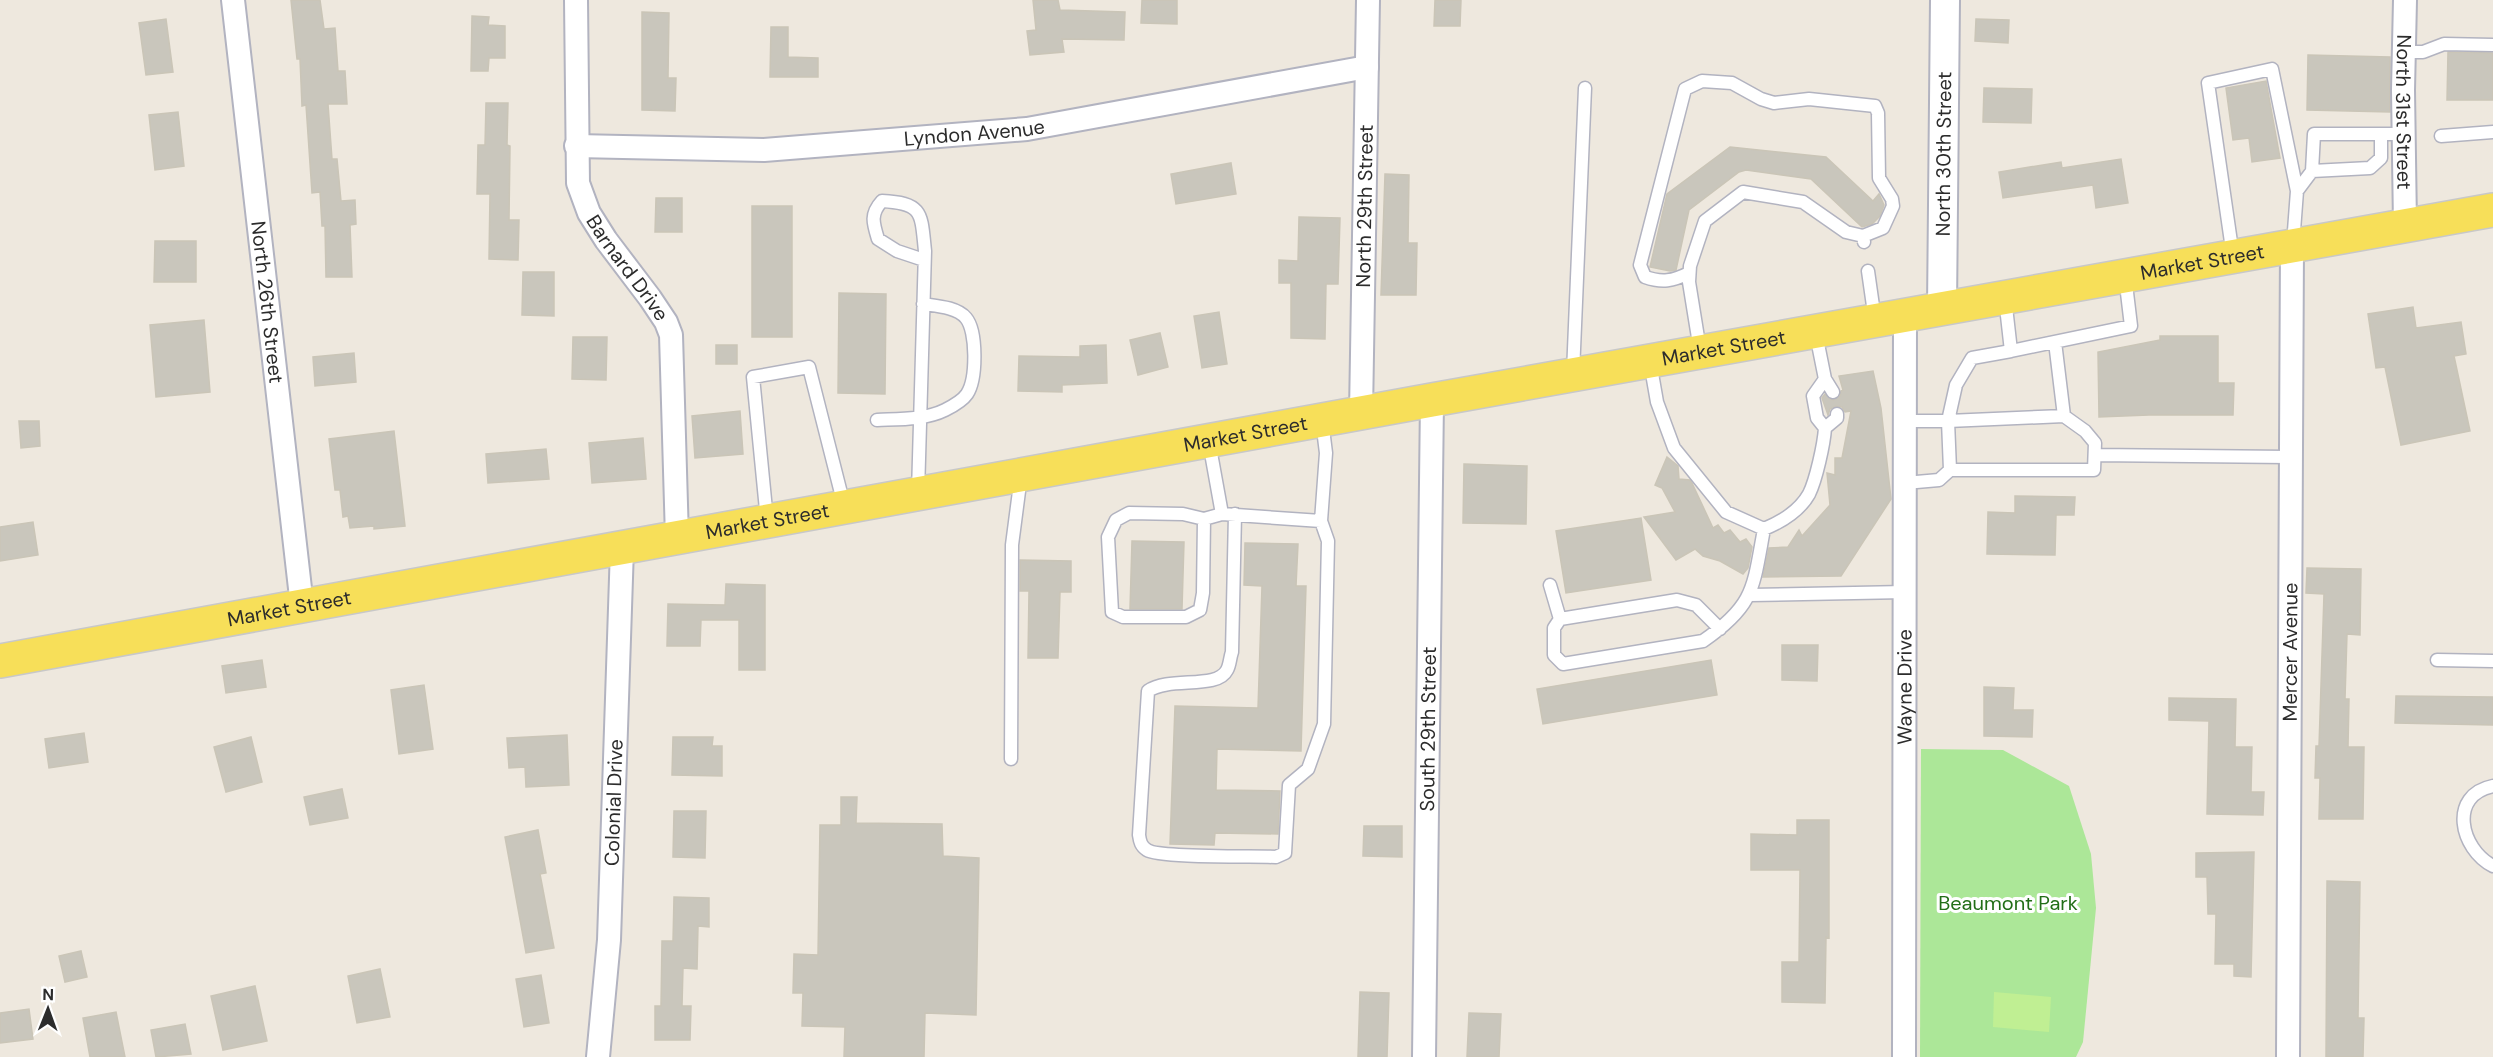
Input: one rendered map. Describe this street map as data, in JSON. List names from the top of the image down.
{
  "streets": {
    "main road": ["Market Street"],
    "street": [
      "North 31st Street",
      "Lyndon Avenue",
      "North 30th Street",
      "North 29th Street",
      "Barnard Drive",
      "North 26th Street",
      "Mercer Avenue",
      "Wayne Drive",
      "South 29th Street",
      "Colonial Drive"
    ]
  },
  "crossings": [
    ["North 31st Street", "Market Street"],
    ["Lyndon Avenue", "North 29th Street"],
    ["Lyndon Avenue", "Barnard Drive"],
    ["North 30th Street", "Market Street"],
    ["North 29th Street", "Market Street"],
    ["Market Street", "Barnard Drive"],
    ["Market Street", "North 26th Street"],
    ["Market Street", "Mercer Avenue"],
    ["Market Street", "Wayne Drive"],
    ["Market Street", "South 29th Street"],
    ["Market Street", "Colonial Drive"]
  ],
  "parks": ["Beaumont Park"],
  "north": "top"
}
